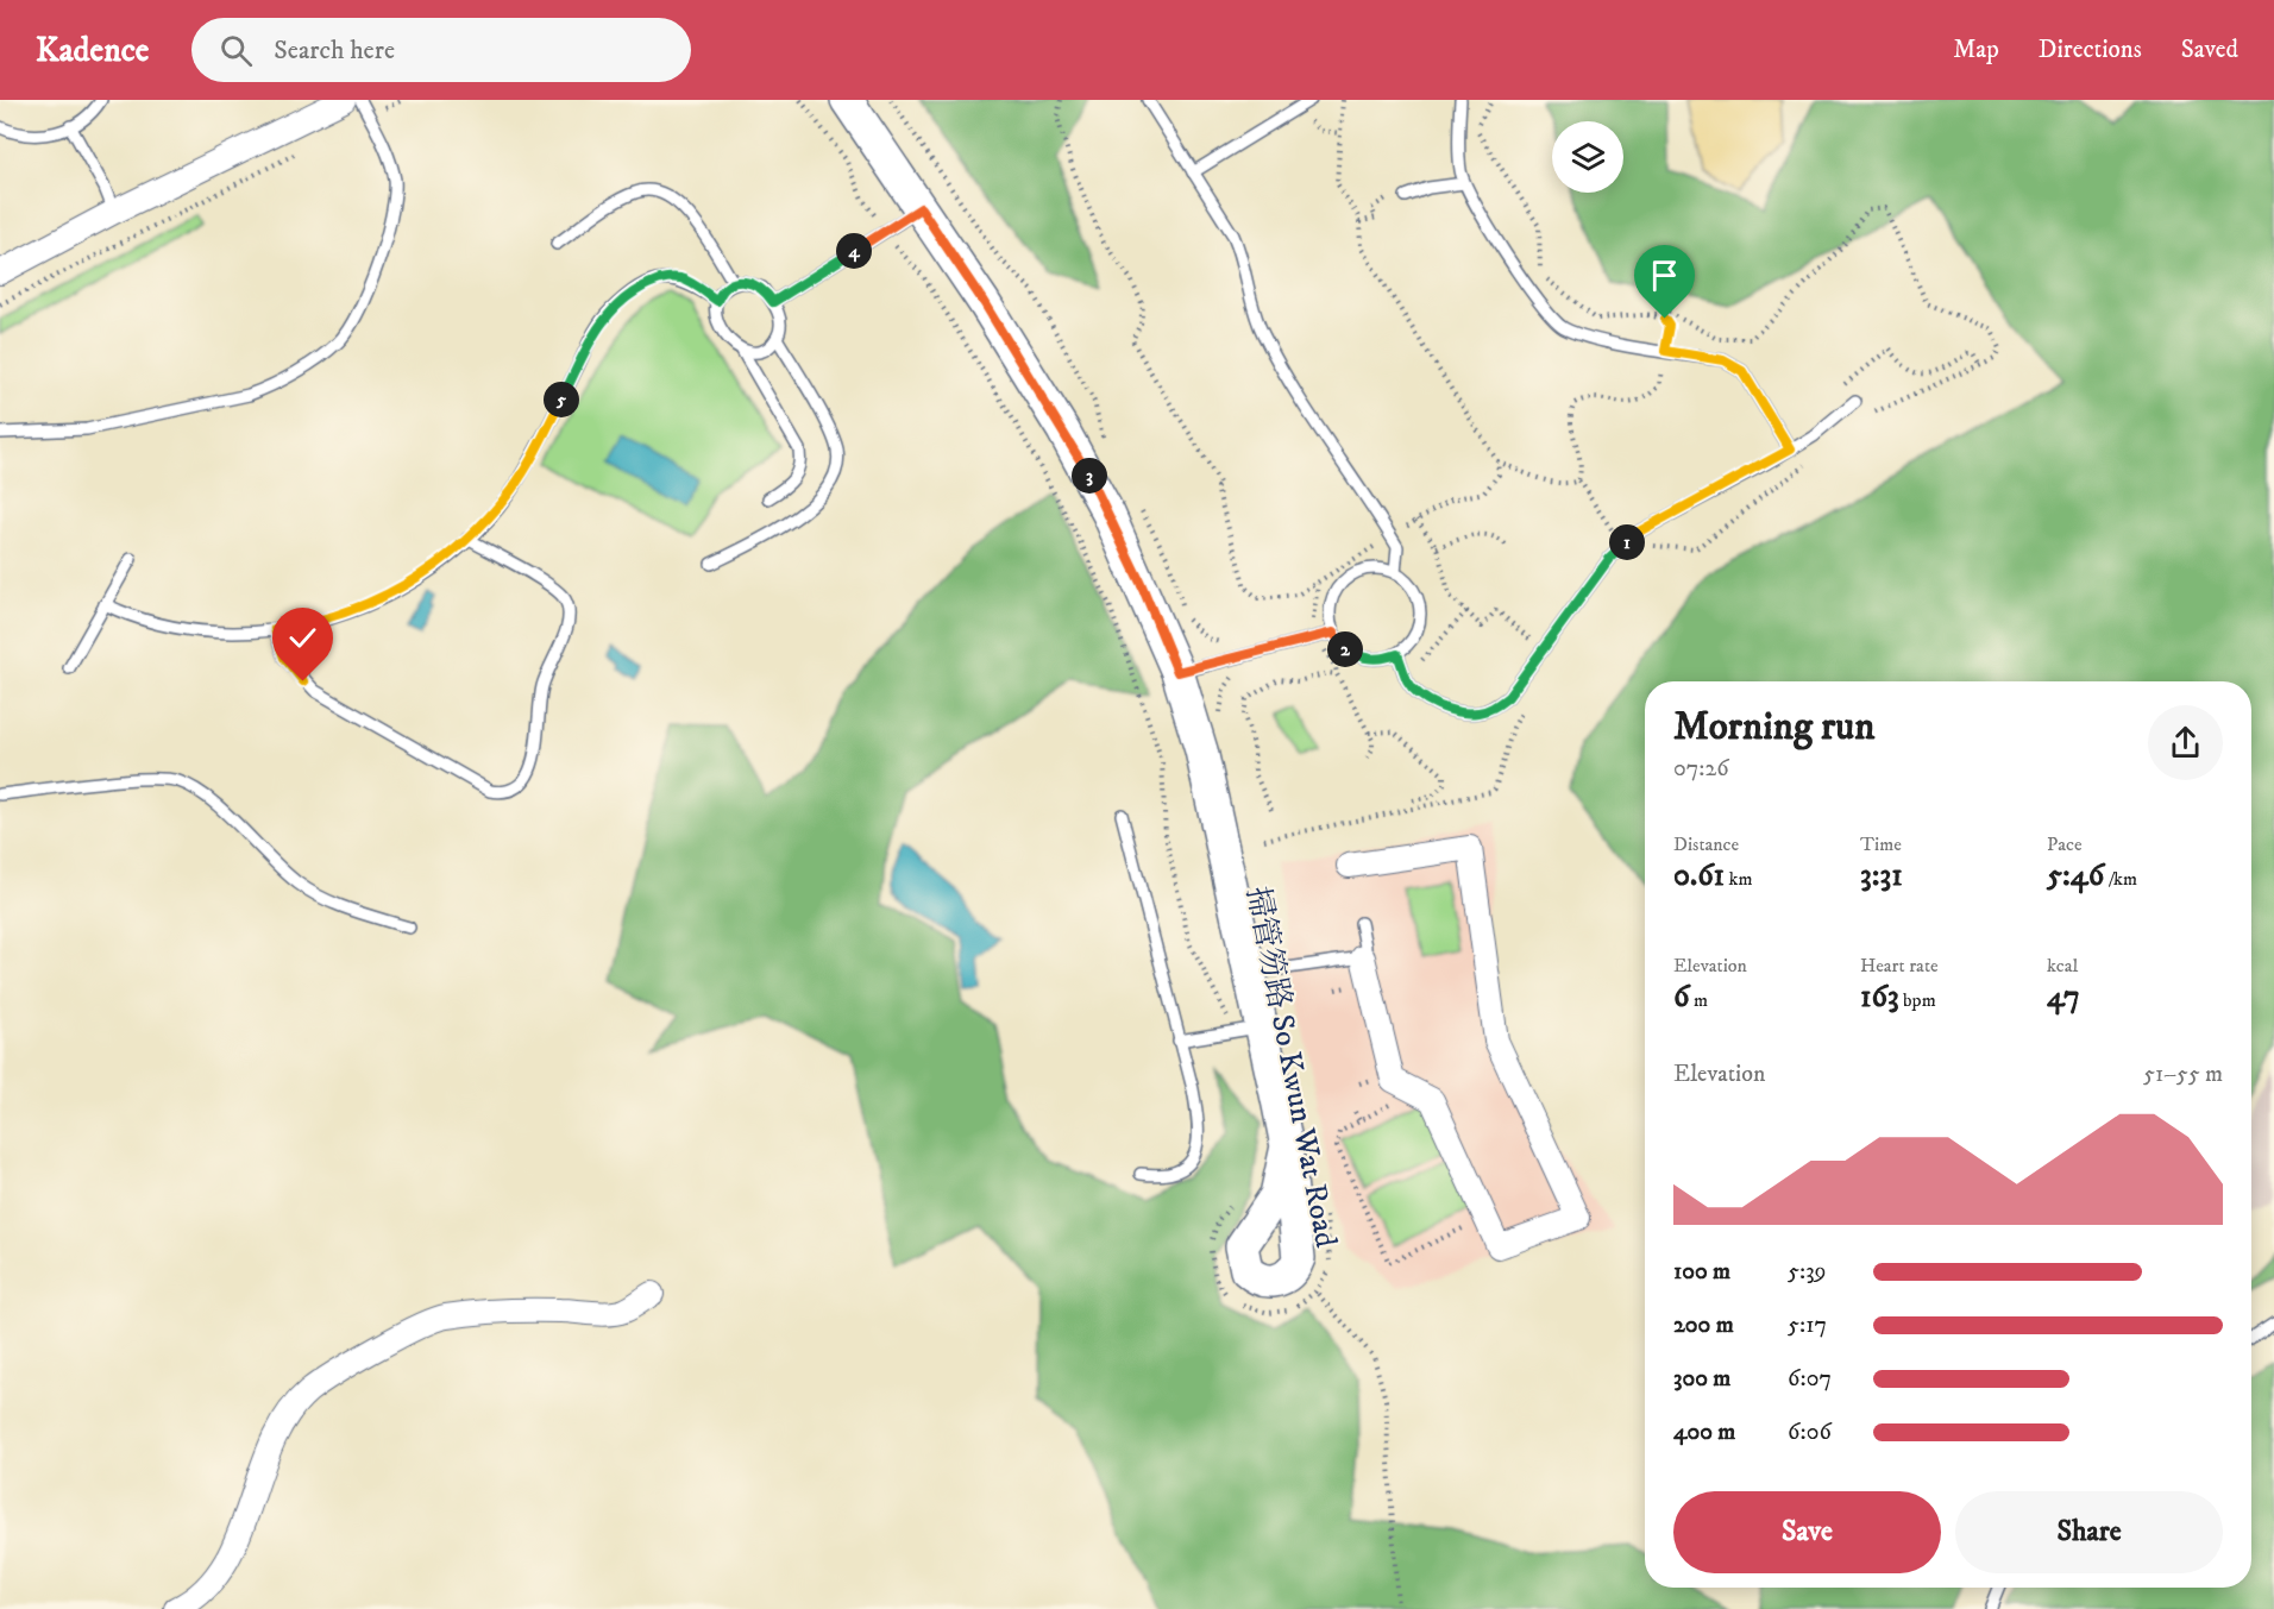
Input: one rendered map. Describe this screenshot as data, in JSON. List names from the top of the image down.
{
  "streets": {
    "street": ["掃管笏路 So Kwun Wat Road"]
  },
  "page": {
    "header": "Kadence",
    "search": "Search here",
    "nav": ["Map", "Directions", "Saved"],
    "pins": [
      "4",
      "5",
      "3",
      "1",
      "2"
    ],
    "heading": ["Morning run", "07:26"],
    "stats": [
      ["Distance", "0.61 km"],
      ["Time", "3:31"],
      ["Pace", "5:46 /km"],
      ["Elevation", "6 m"],
      ["Heart rate", "163 bpm"],
      ["kcal", "47"]
    ],
    "chart": ["Elevation", "51–55 m"],
    "list": [
      {
        "name": "100 m",
        "note": "5:39"
      },
      {
        "name": "200 m",
        "note": "5:17"
      },
      {
        "name": "300 m",
        "note": "6:07"
      },
      {
        "name": "400 m",
        "note": "6:06"
      }
    ],
    "buttons": ["Save", "Share"]
  }
}
